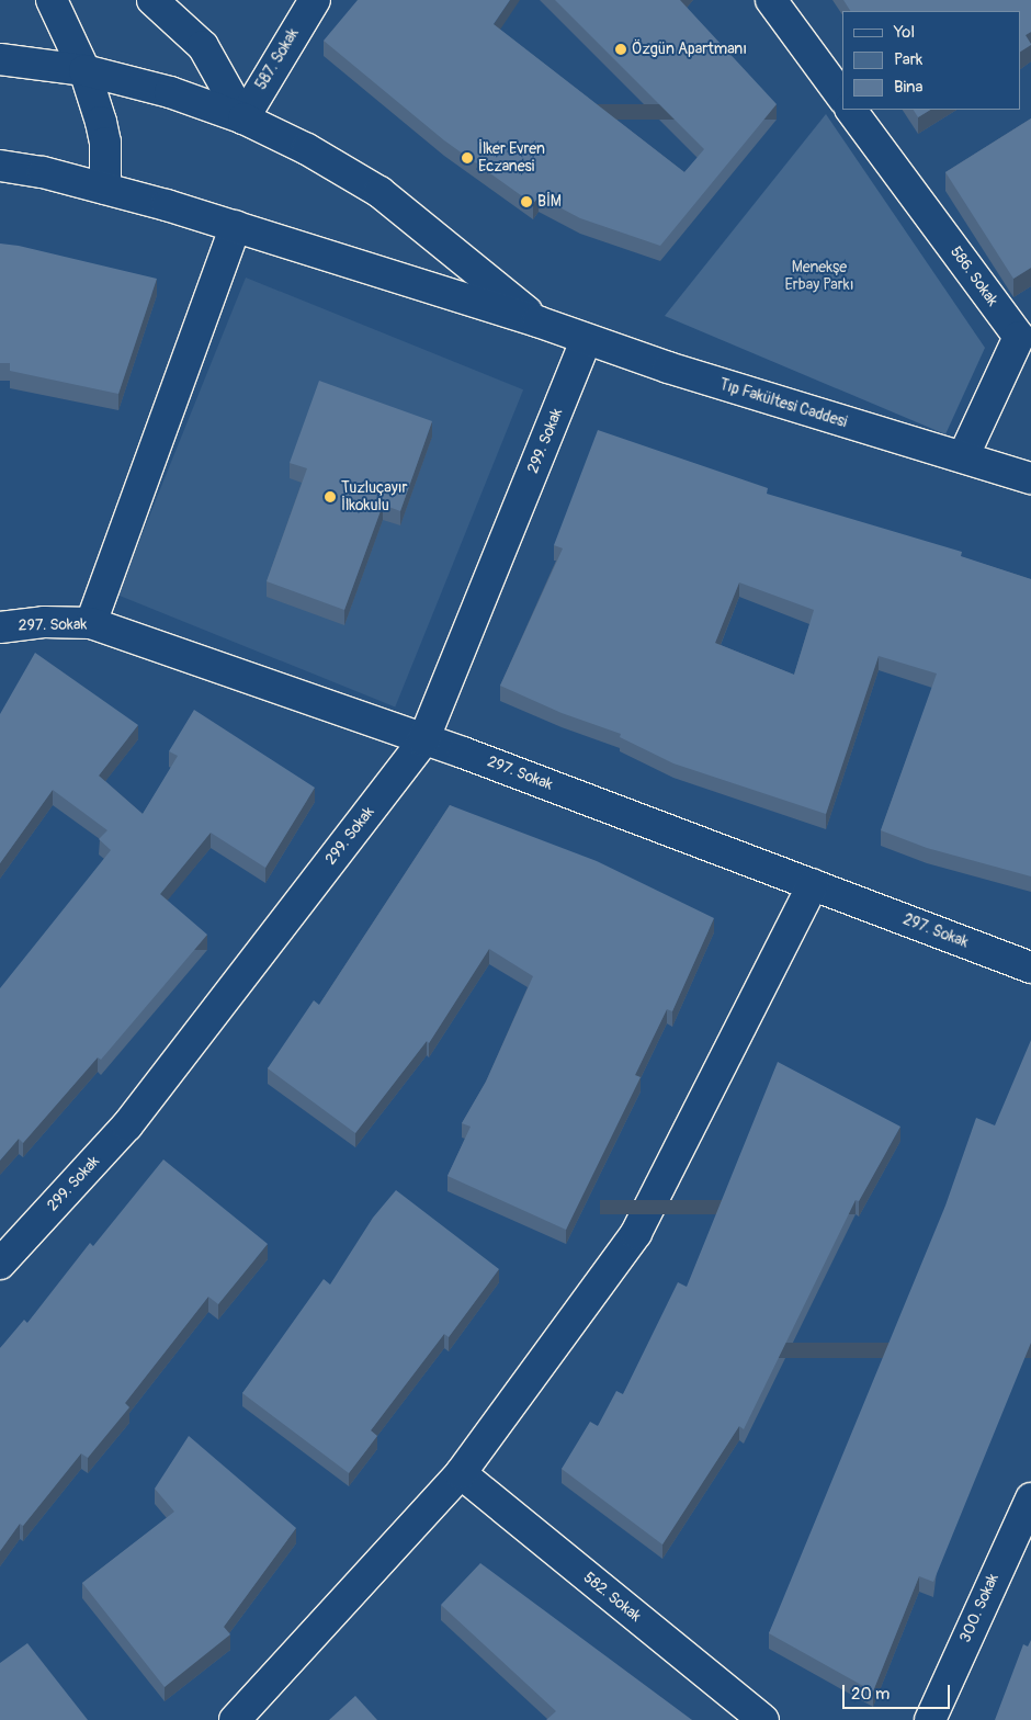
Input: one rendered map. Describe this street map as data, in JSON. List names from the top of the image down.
{
  "streets": {
    "street": [
      "587. Sokak",
      "586. Sokak",
      "Tıp Fakültesi Caddesi",
      "299. Sokak",
      "297. Sokak",
      "582. Sokak",
      "300. Sokak"
    ]
  },
  "crossings": [
    ["586. Sokak", "Tıp Fakültesi Caddesi"],
    ["Tıp Fakültesi Caddesi", "299. Sokak"],
    ["299. Sokak", "297. Sokak"]
  ],
  "parks": ["Menekşe Erbay Parkı"],
  "places": [
    "Özgün Apartmanı",
    "İlker Evren Eczanesi",
    "BİM",
    "Tuzluçayır İlkokulu"
  ],
  "legend": ["Yol", "Park", "Bina"],
  "scale_bar": "20 m"
}
